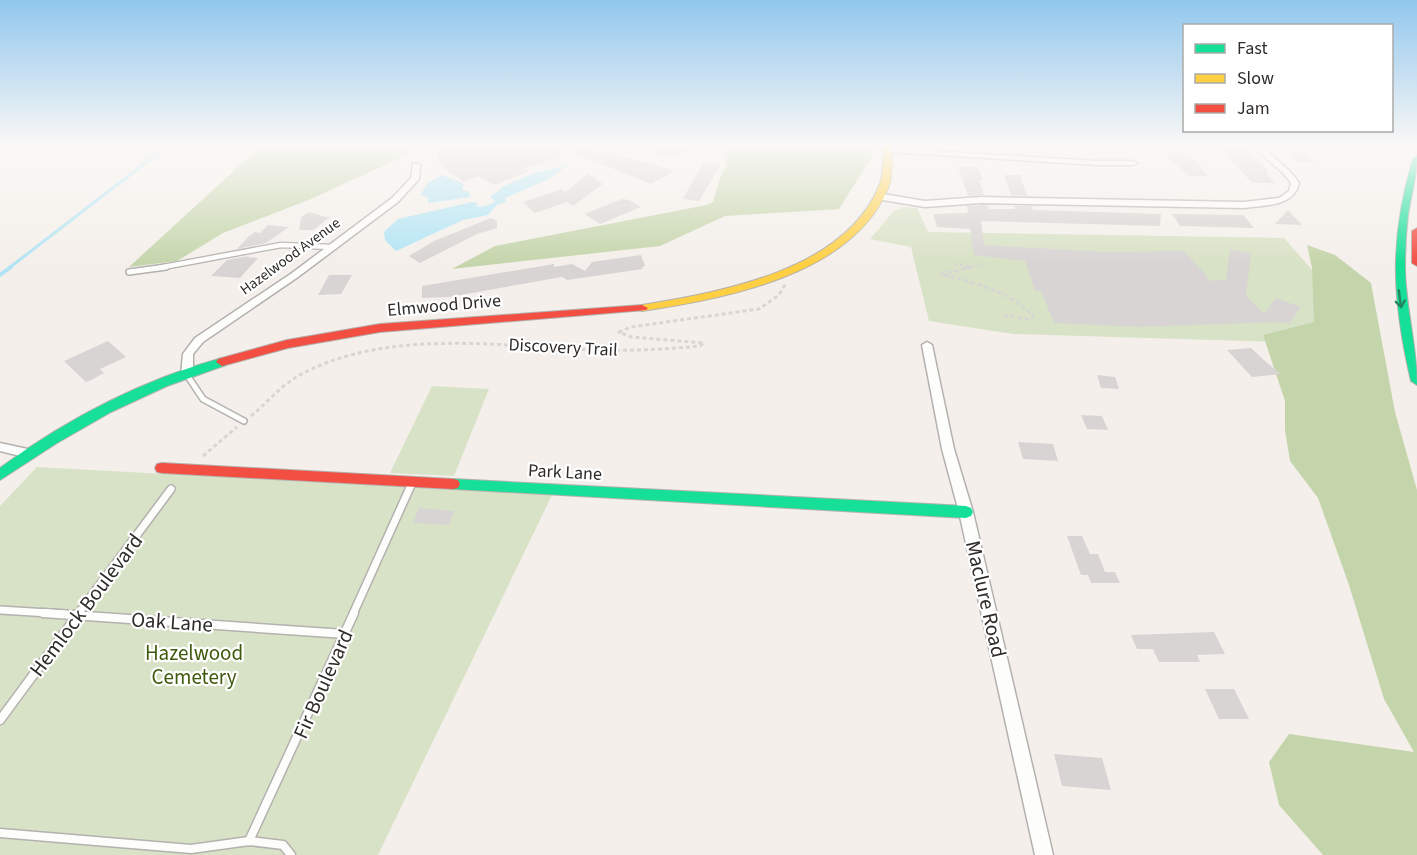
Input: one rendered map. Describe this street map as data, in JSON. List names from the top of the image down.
{
  "streets": {
    "main road": ["Elmwood Drive", "Park Lane"],
    "street": ["Hazelwood Avenue", "Maclure Road"],
    "lane": ["Hemlock Boulevard", "Oak Lane", "Fir Boulevard"],
    "path": ["Discovery Trail"]
  },
  "crossings": [
    ["Hazelwood Avenue", "Elmwood Drive"],
    ["Discovery Trail", "Park Lane"],
    ["Park Lane", "Maclure Road"],
    ["Park Lane", "Fir Boulevard"],
    ["Hemlock Boulevard", "Oak Lane"],
    ["Oak Lane", "Fir Boulevard"]
  ],
  "parks": ["Hazelwood Cemetery"],
  "legend": ["Fast", "Slow", "Jam"]
}
